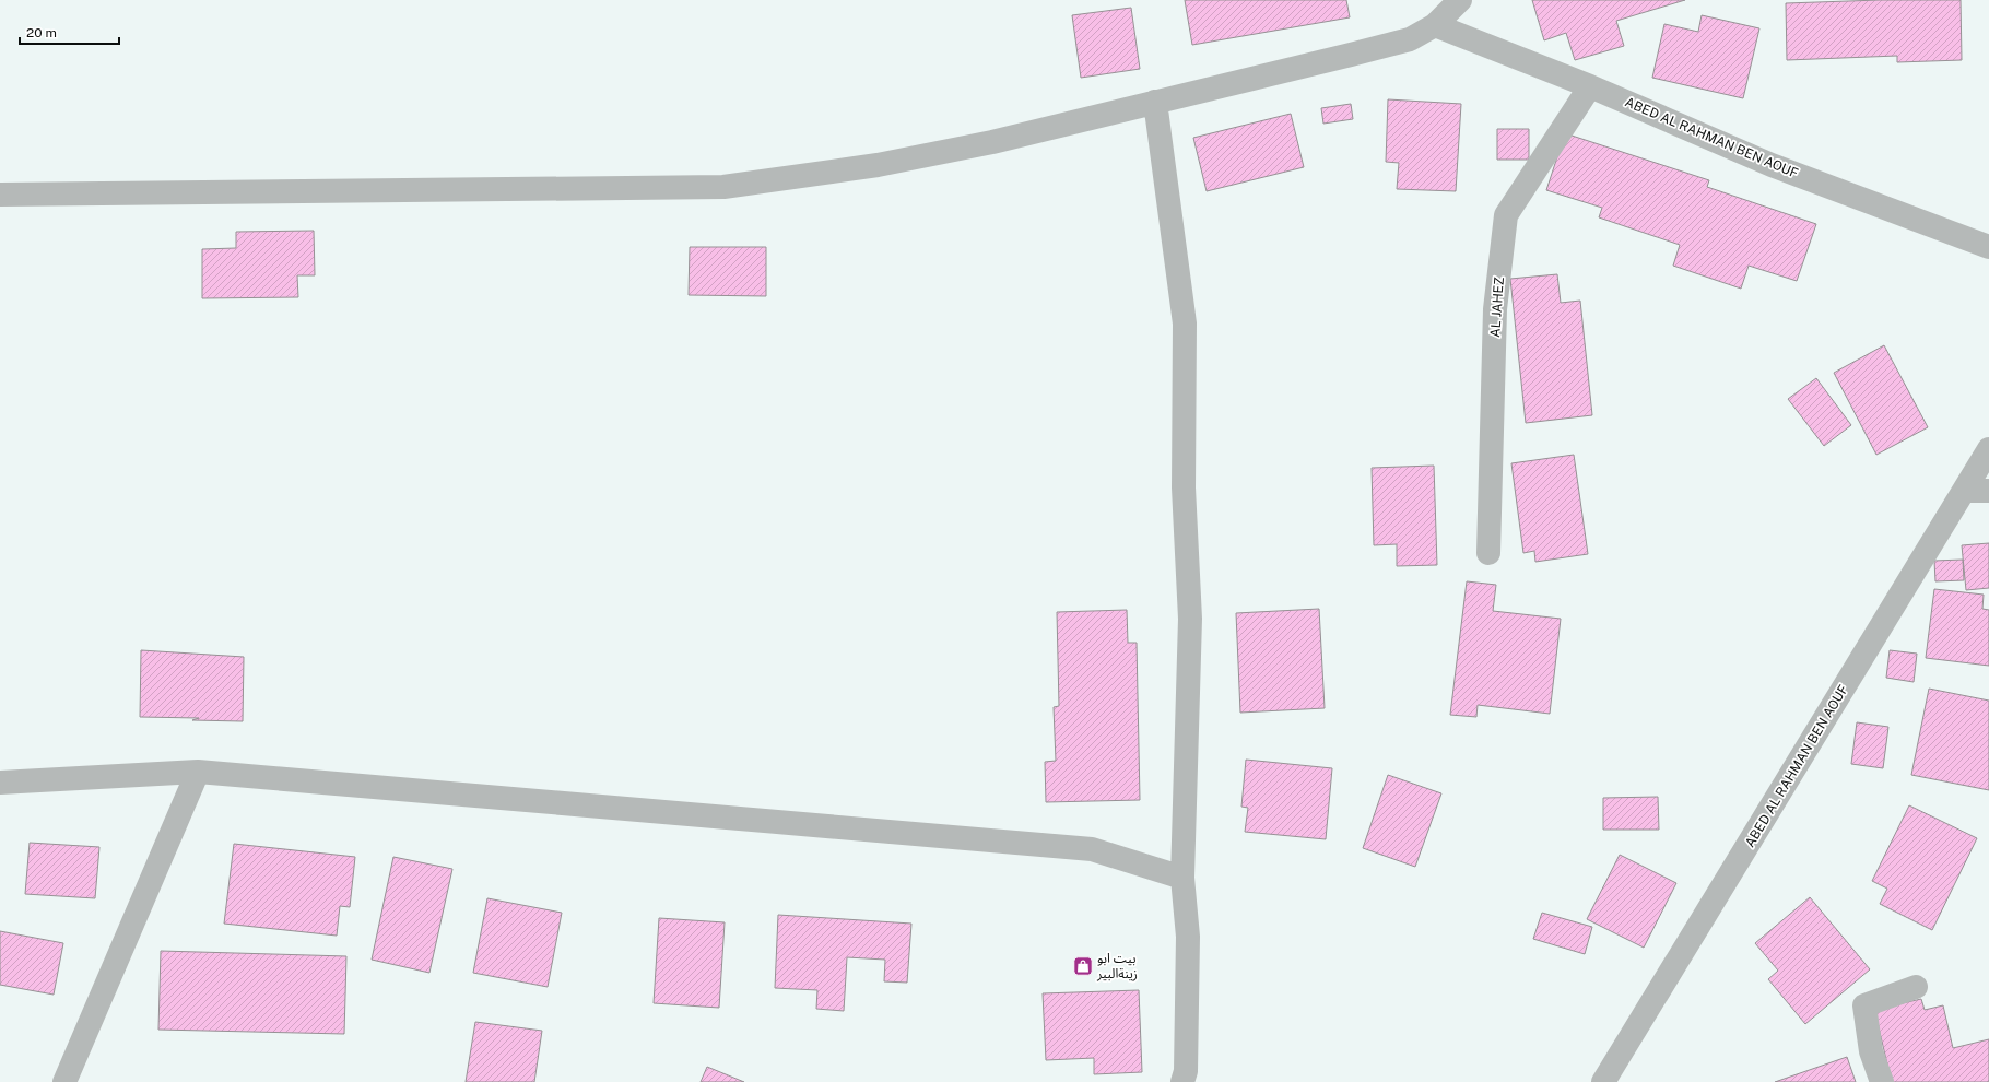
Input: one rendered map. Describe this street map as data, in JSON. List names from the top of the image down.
{
  "streets": {
    "street": ["ABED AL RAHMAN BEN AOUF", "AL JAHEZ"]
  },
  "crossings": [
    ["ABED AL RAHMAN BEN AOUF", "AL JAHEZ"]
  ],
  "places": {
    "shop": ["بيت ابو زينةالبير"]
  },
  "scale_bar": "20 m"
}
